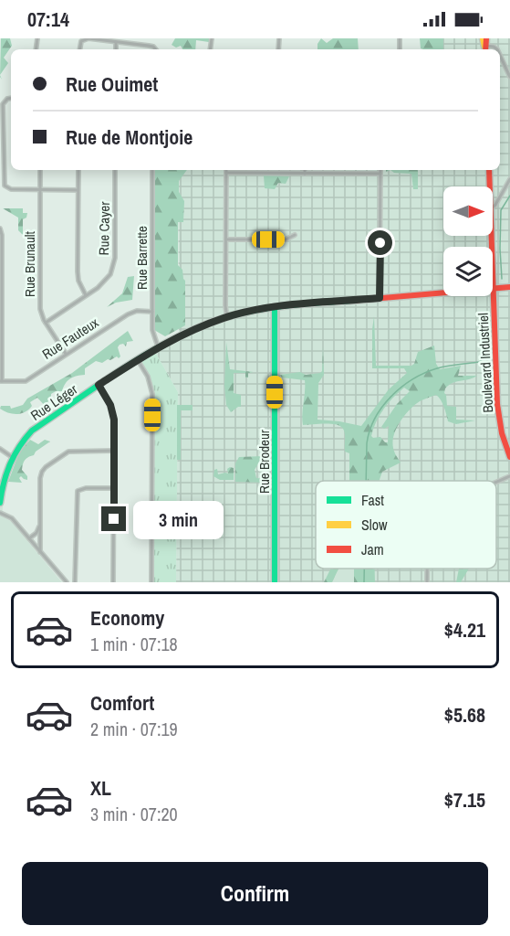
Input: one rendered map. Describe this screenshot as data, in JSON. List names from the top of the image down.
{
  "streets": {
    "street": [
      "Rue Cayer",
      "Rue Barrette",
      "Rue Brunault",
      "Rue Fauteux",
      "Boulevard Industriel",
      "Rue Léger",
      "Rue Brodeur"
    ]
  },
  "crossings": [
    ["Rue Cayer", "Rue Brunault"],
    ["Rue Barrette", "Rue Fauteux"],
    ["Rue Barrette", "Rue Léger"],
    ["Rue Brunault", "Rue Fauteux"],
    ["Boulevard Industriel", "Rue Léger"],
    ["Rue Léger", "Rue Brodeur"]
  ],
  "legend": ["Fast", "Slow", "Jam"],
  "north": "right",
  "page": {
    "status": "07:14",
    "banner": ["Rue Ouimet", "Rue de Montjoie"],
    "bubble": "3 min",
    "list": [
      {
        "name": "Economy",
        "note": "1 min · 07:18",
        "value": "$4.21"
      },
      {
        "name": "Comfort",
        "note": "2 min · 07:19",
        "value": "$5.68"
      },
      {
        "name": "XL",
        "note": "3 min · 07:20",
        "value": "$7.15"
      }
    ],
    "buttons": "Confirm"
  }
}
